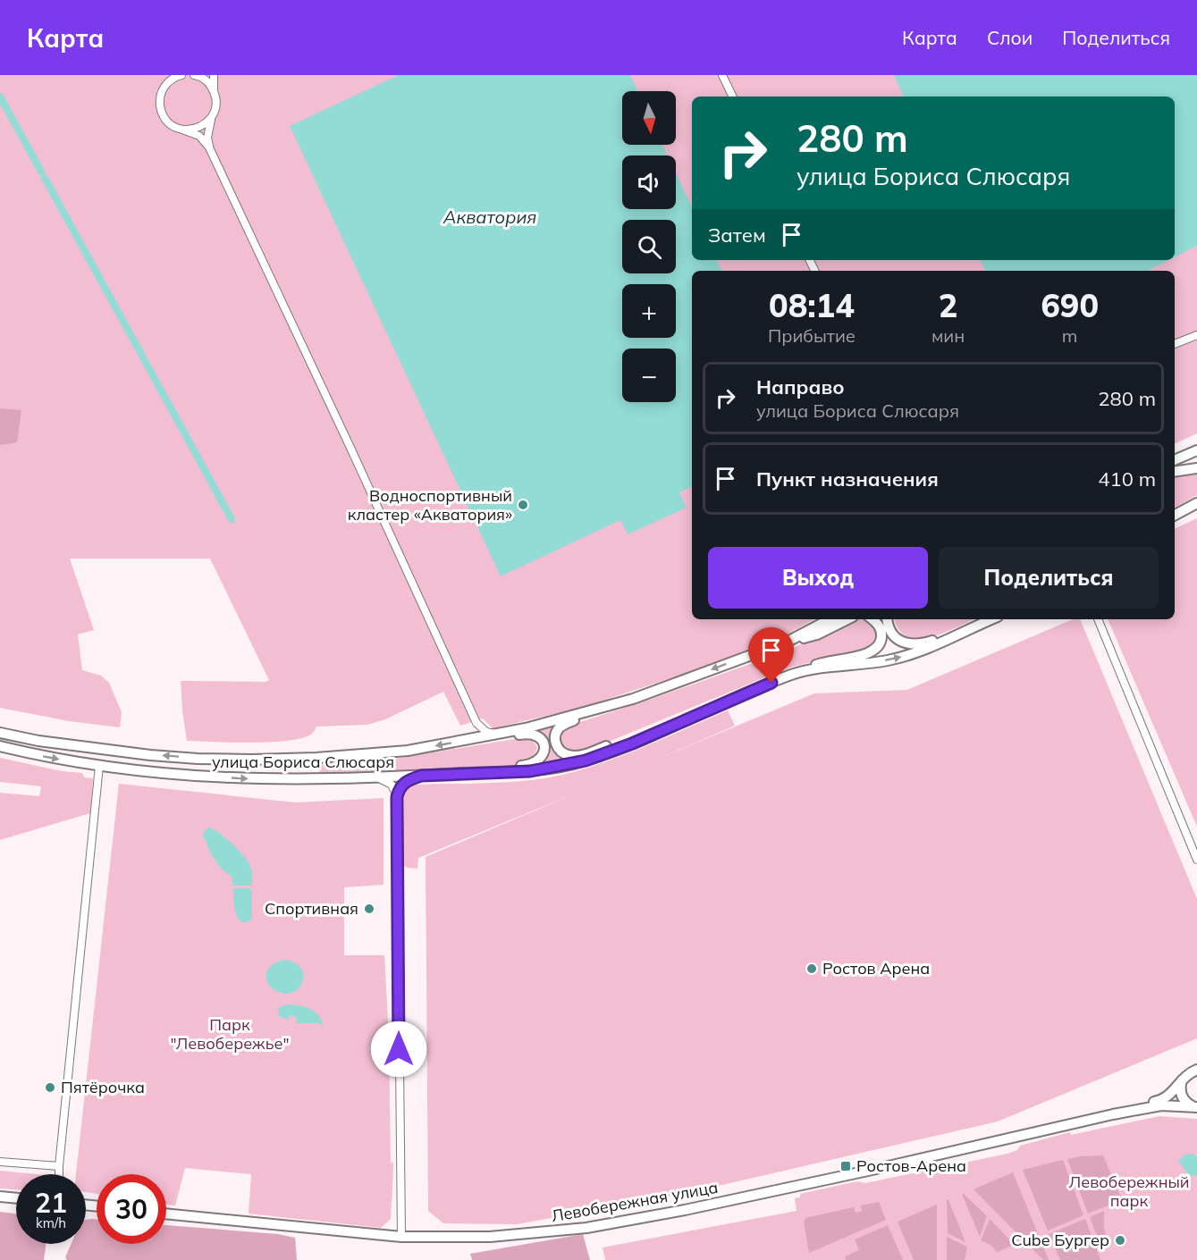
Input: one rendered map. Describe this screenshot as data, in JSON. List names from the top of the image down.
{
  "streets": {
    "main road": ["улица Бориса Слюсаря", "Левобережная улица"]
  },
  "water": ["Акватория"],
  "parks": ["Парк \"Левобережье\"", "Левобережный парк"],
  "places": {
    "other": [
      "Водноспортивный кластер «Акватория»",
      "Спортивная",
      "Ростов Арена",
      "Пятёрочка",
      "Cube Бургер"
    ],
    "transit": ["Ростов-Арена"]
  },
  "north": "bottom",
  "page": {
    "header": "Карта",
    "nav": ["Карта", "Слои", "Поделиться"],
    "map_buttons": ["+", "−"],
    "turn": ["280 m", "улица Бориса Слюсаря"],
    "then": "Затем",
    "eta": [
      "08:14",
      "Прибытие",
      "2",
      "мин",
      "690",
      "m"
    ],
    "list": [
      {
        "name": "Направо",
        "note": "улица Бориса Слюсаря",
        "value": "280 m"
      },
      {
        "name": "Пункт назначения",
        "value": "410 m"
      }
    ],
    "buttons": ["Выход", "Поделиться"],
    "speed": "21 km/h",
    "limit": "30"
  }
}
